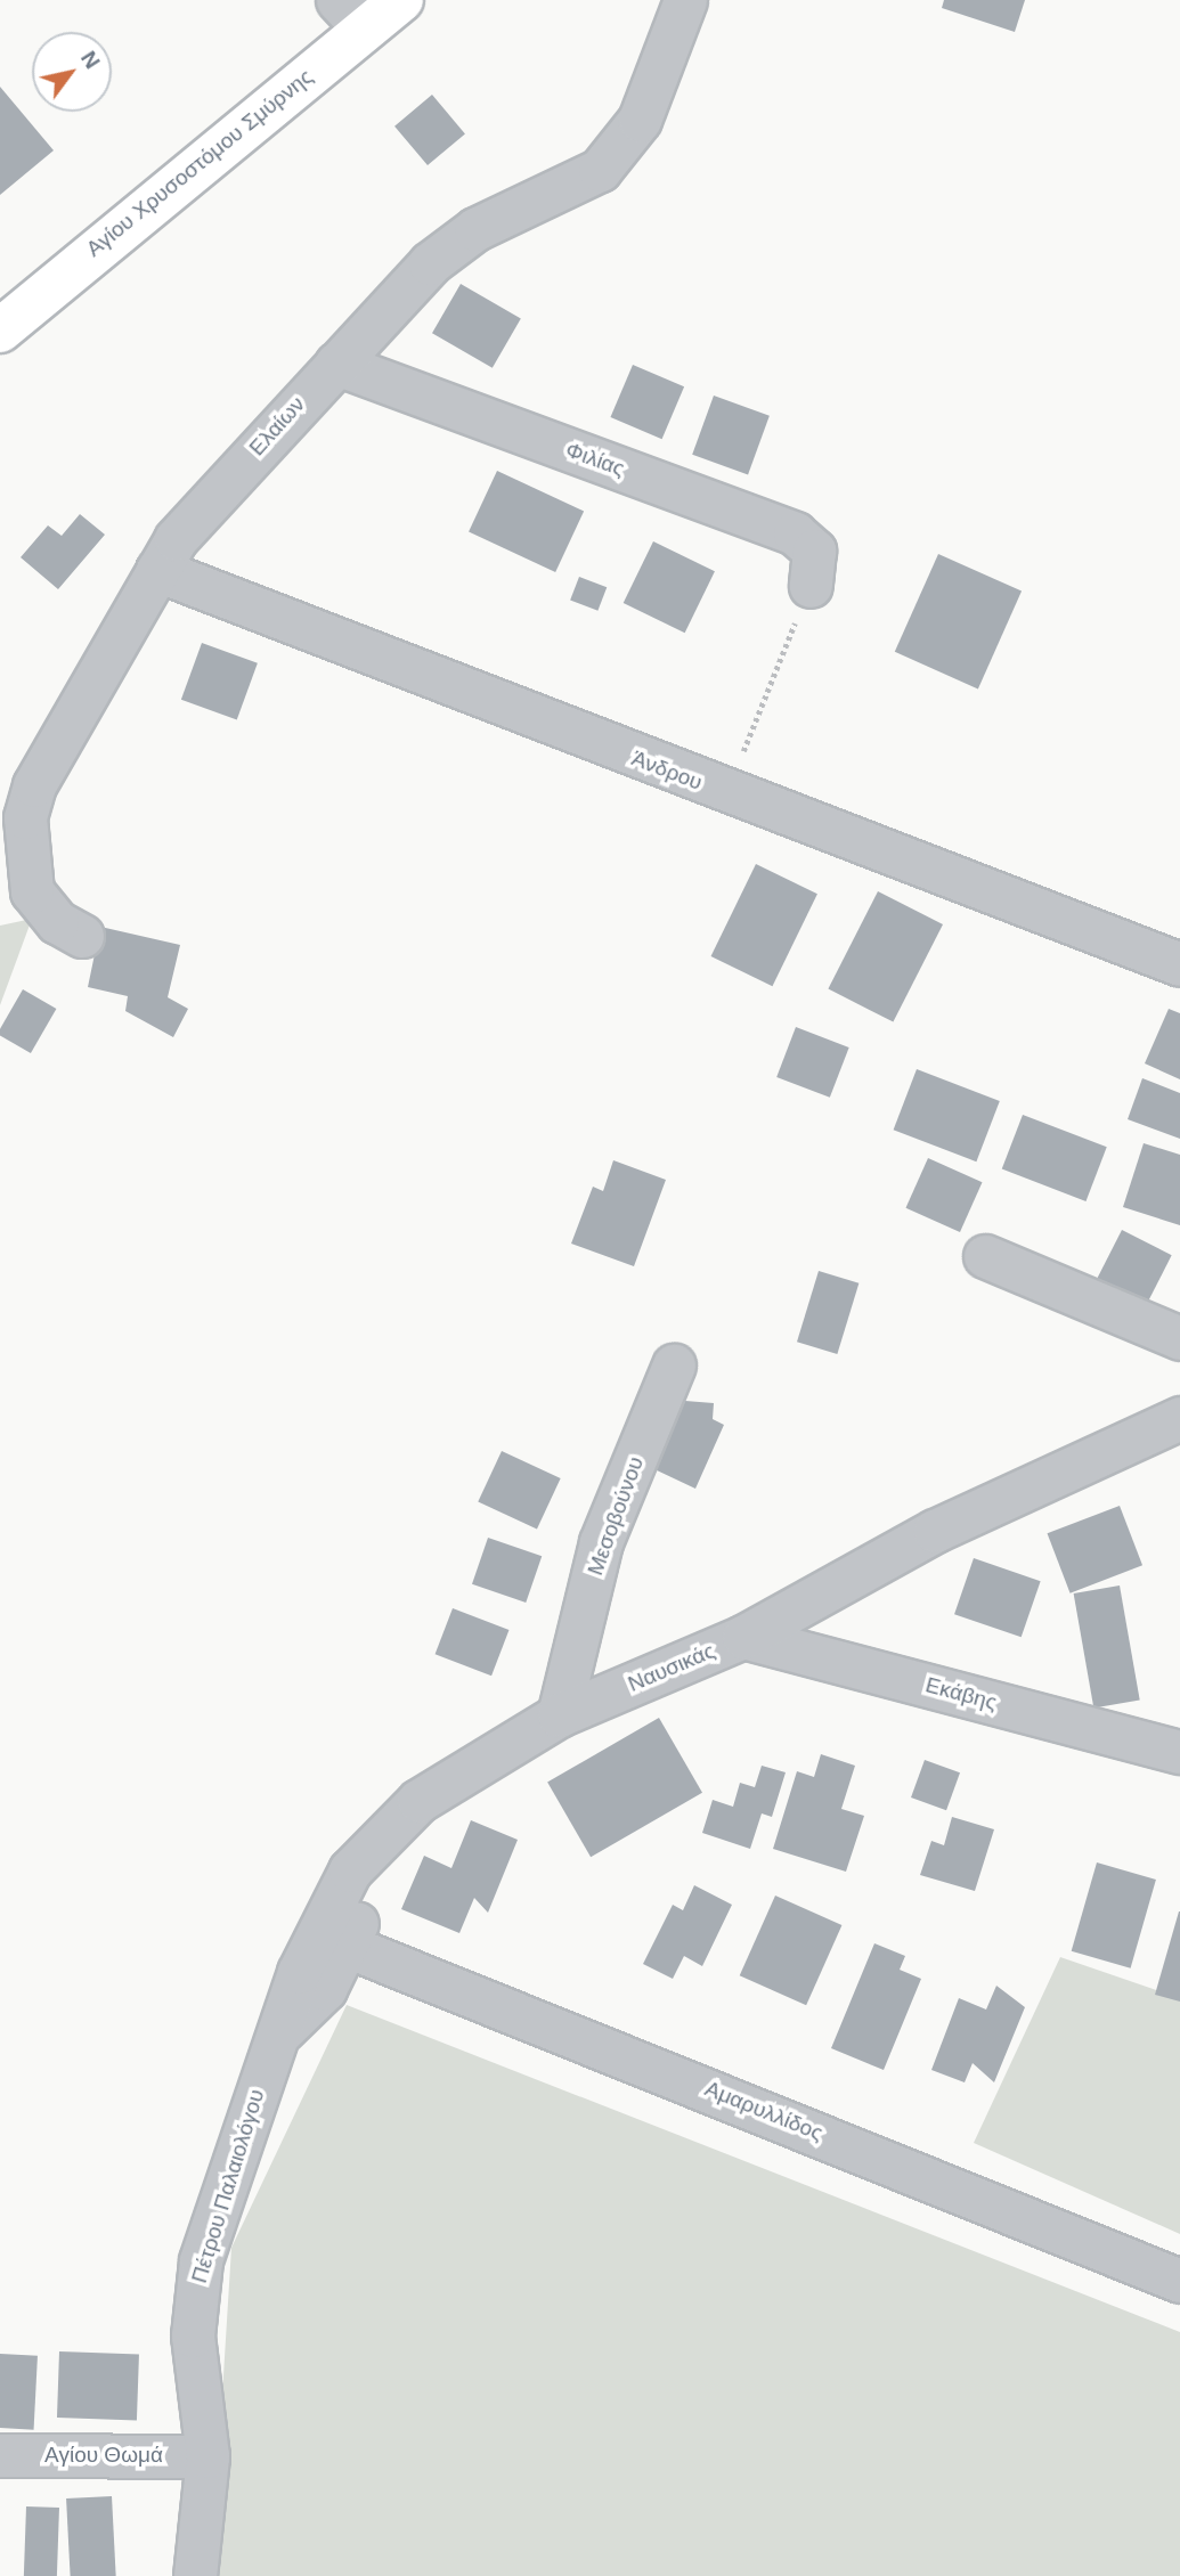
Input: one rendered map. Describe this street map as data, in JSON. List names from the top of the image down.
{
  "streets": {
    "main road": ["Αγίου Χρυσοστόμου Σμύρνης"],
    "street": [
      "Ελαίων",
      "Φιλίας",
      "Άνδρου",
      "Μεσοβούνου",
      "Ναυσικάς",
      "Εκάβης",
      "Αμαρυλλίδος",
      "Πέτρου Παλαιολόγου",
      "Αγίου Θωμά"
    ]
  },
  "crossings": [
    ["Ελαίων", "Φιλίας"],
    ["Ελαίων", "Άνδρου"],
    ["Μεσοβούνου", "Ναυσικάς"],
    ["Ναυσικάς", "Εκάβης"],
    ["Ναυσικάς", "Πέτρου Παλαιολόγου"],
    ["Πέτρου Παλαιολόγου", "Αγίου Θωμά"]
  ],
  "north": "top right"
}
